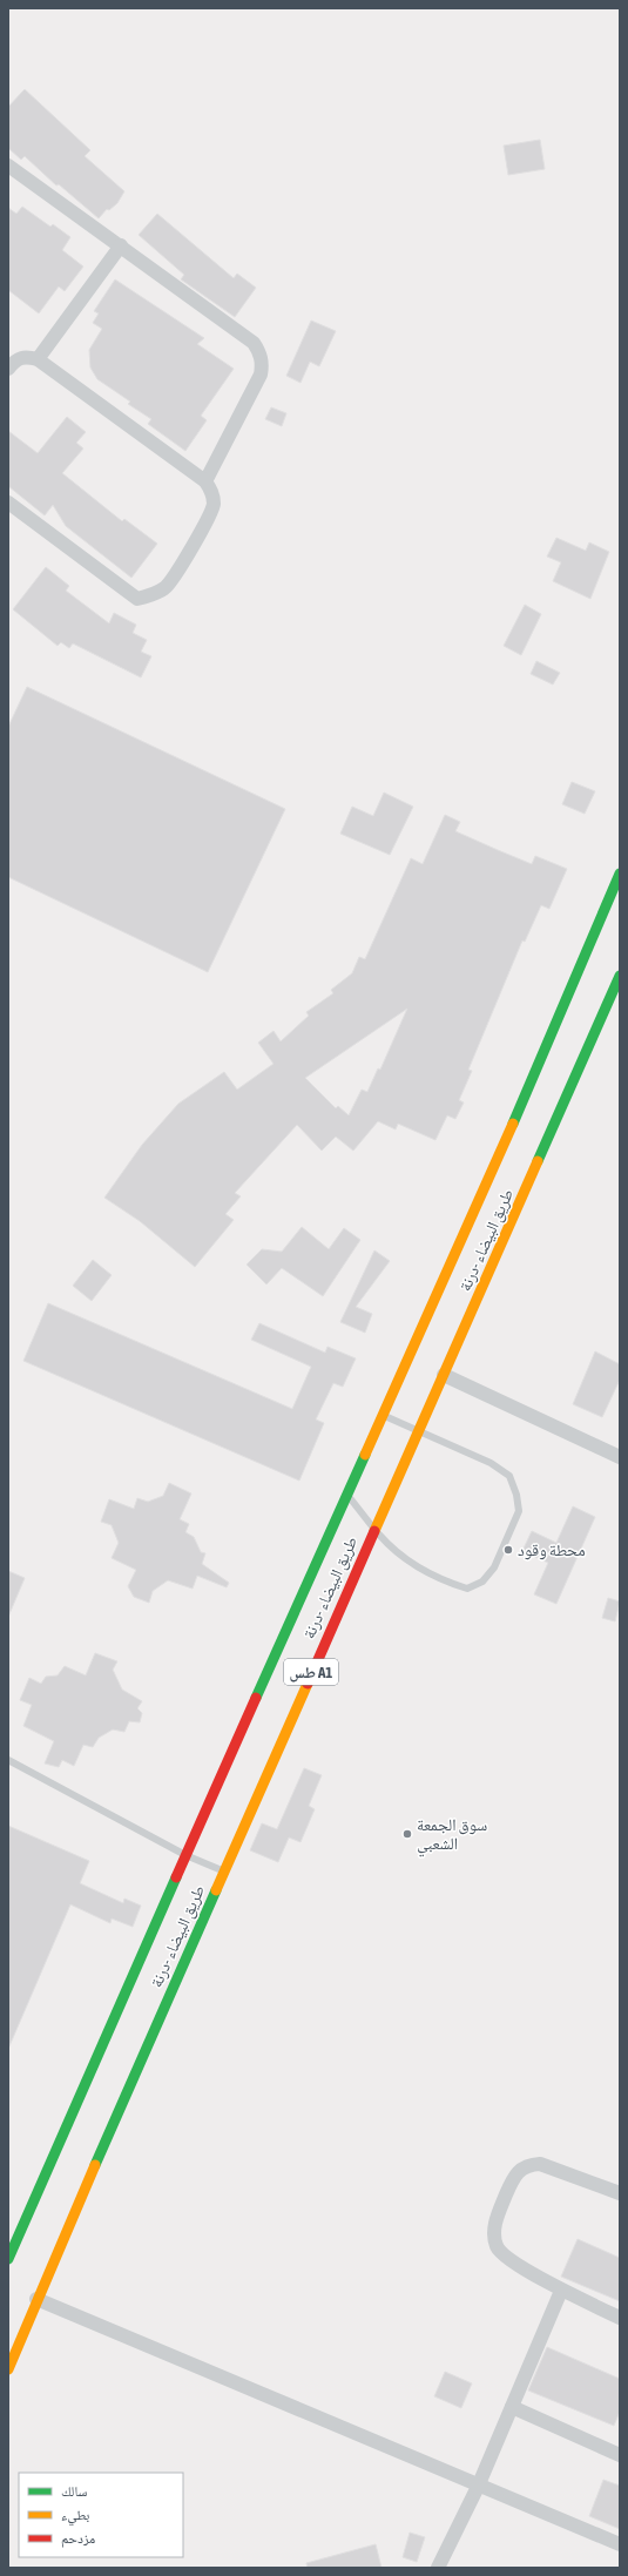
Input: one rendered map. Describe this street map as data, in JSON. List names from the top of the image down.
{
  "streets": {
    "highway": ["طريق البيضاء -درنة", "طس A1"]
  },
  "places": ["محطة وقود", "سوق الجمعة الشعبي"],
  "legend": ["سالك", "بطيء", "مزدحم"]
}
